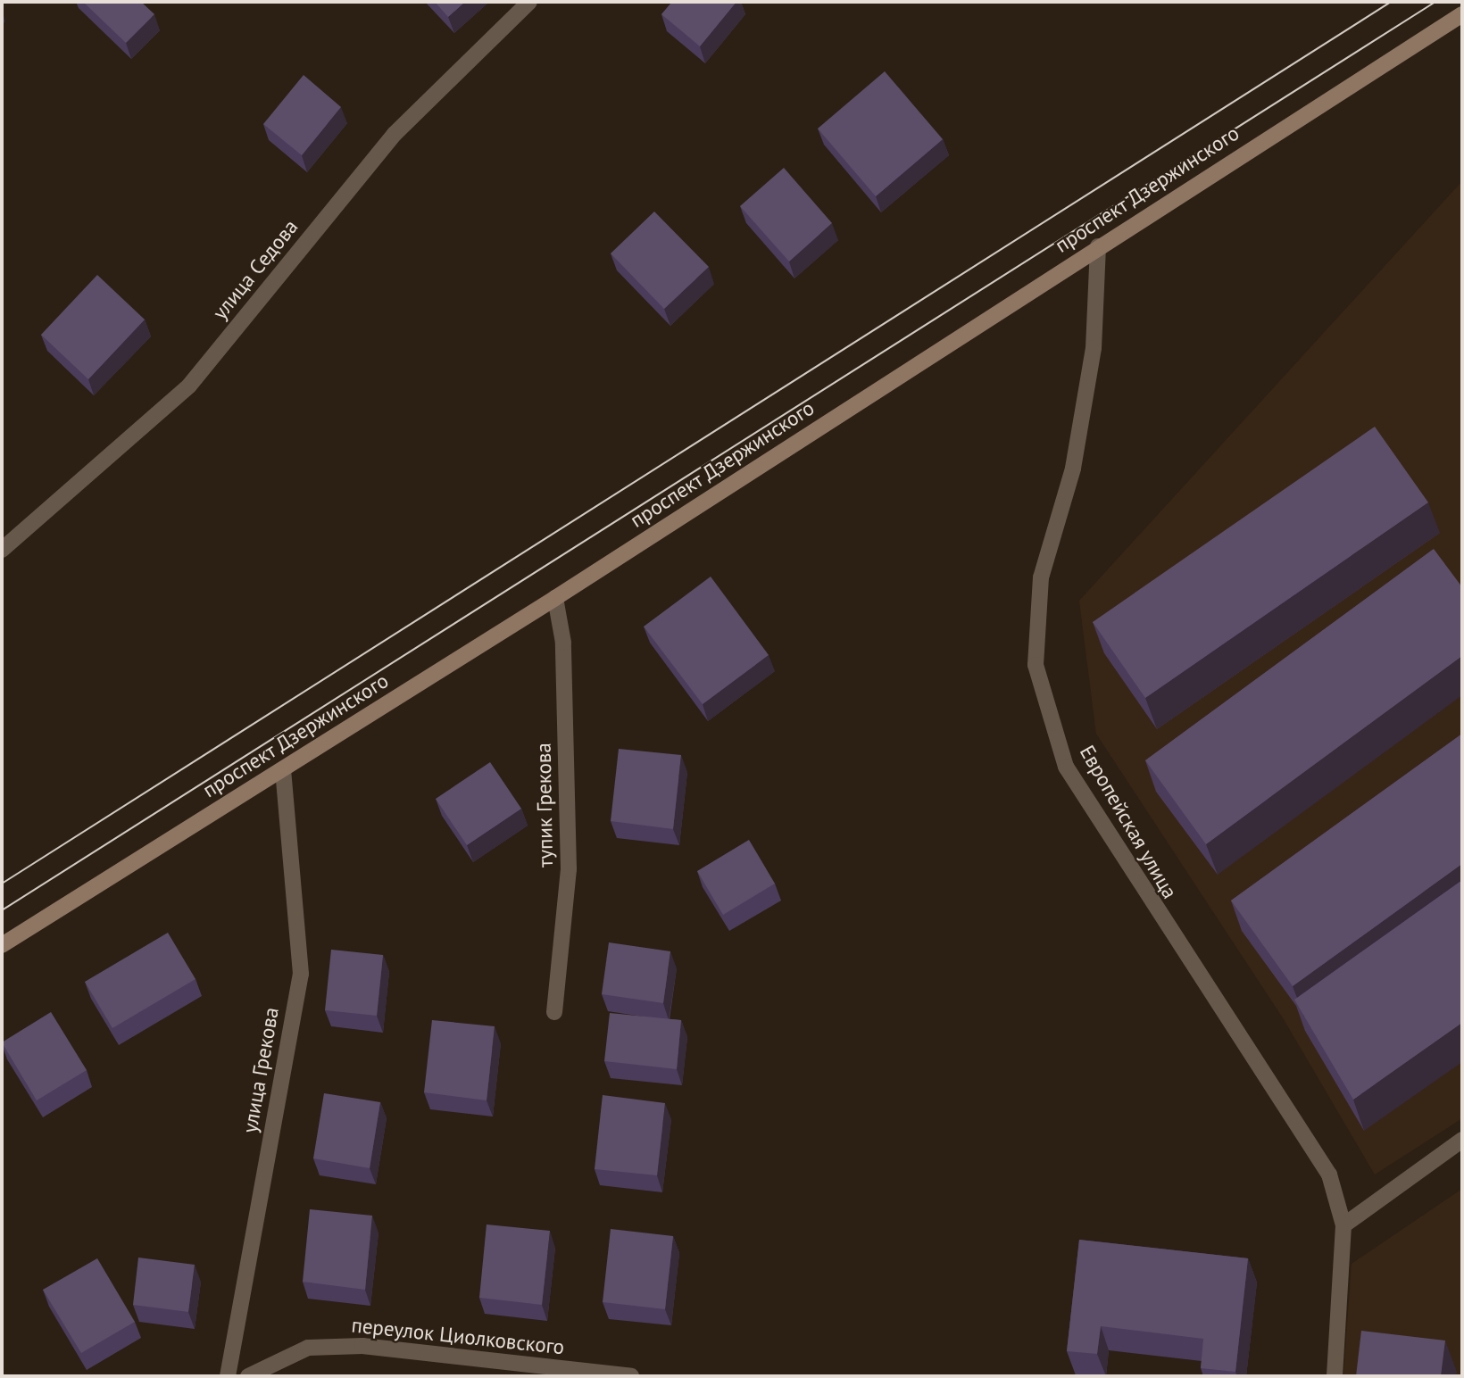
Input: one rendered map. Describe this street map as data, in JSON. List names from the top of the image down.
{
  "streets": {
    "main road": ["проспект Дзержинского"],
    "street": [
      "улица Седова",
      "тупик Грекова",
      "Европейская улица",
      "улица Грекова",
      "переулок Циолковского"
    ]
  },
  "crossings": [
    ["проспект Дзержинского", "тупик Грекова"],
    ["проспект Дзержинского", "Европейская улица"],
    ["проспект Дзержинского", "улица Грекова"]
  ]
}
